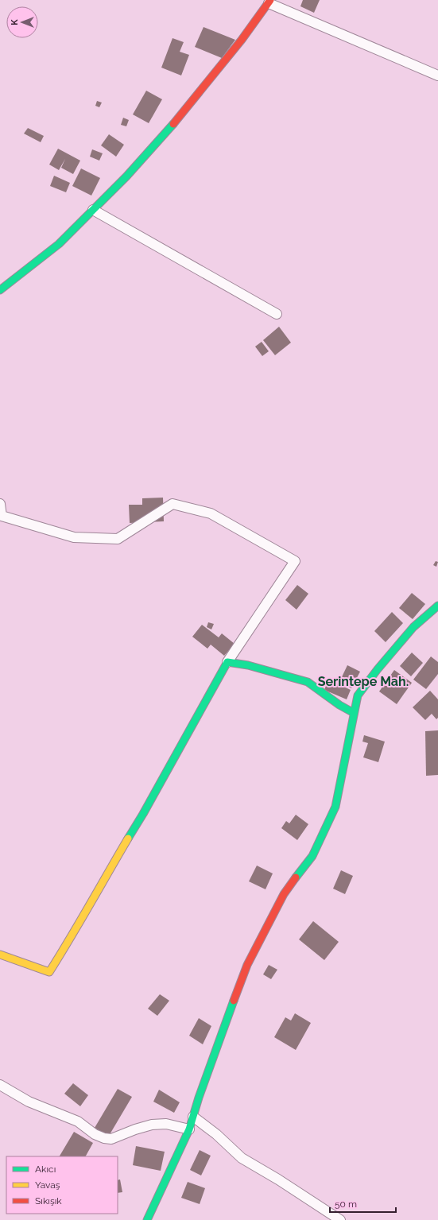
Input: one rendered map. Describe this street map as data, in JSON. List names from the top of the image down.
{
  "districts": ["Serintepe Mah."],
  "legend": ["Akıcı", "Yavaş", "Sıkışık"],
  "scale_bar": "50 m",
  "north": "left"
}
